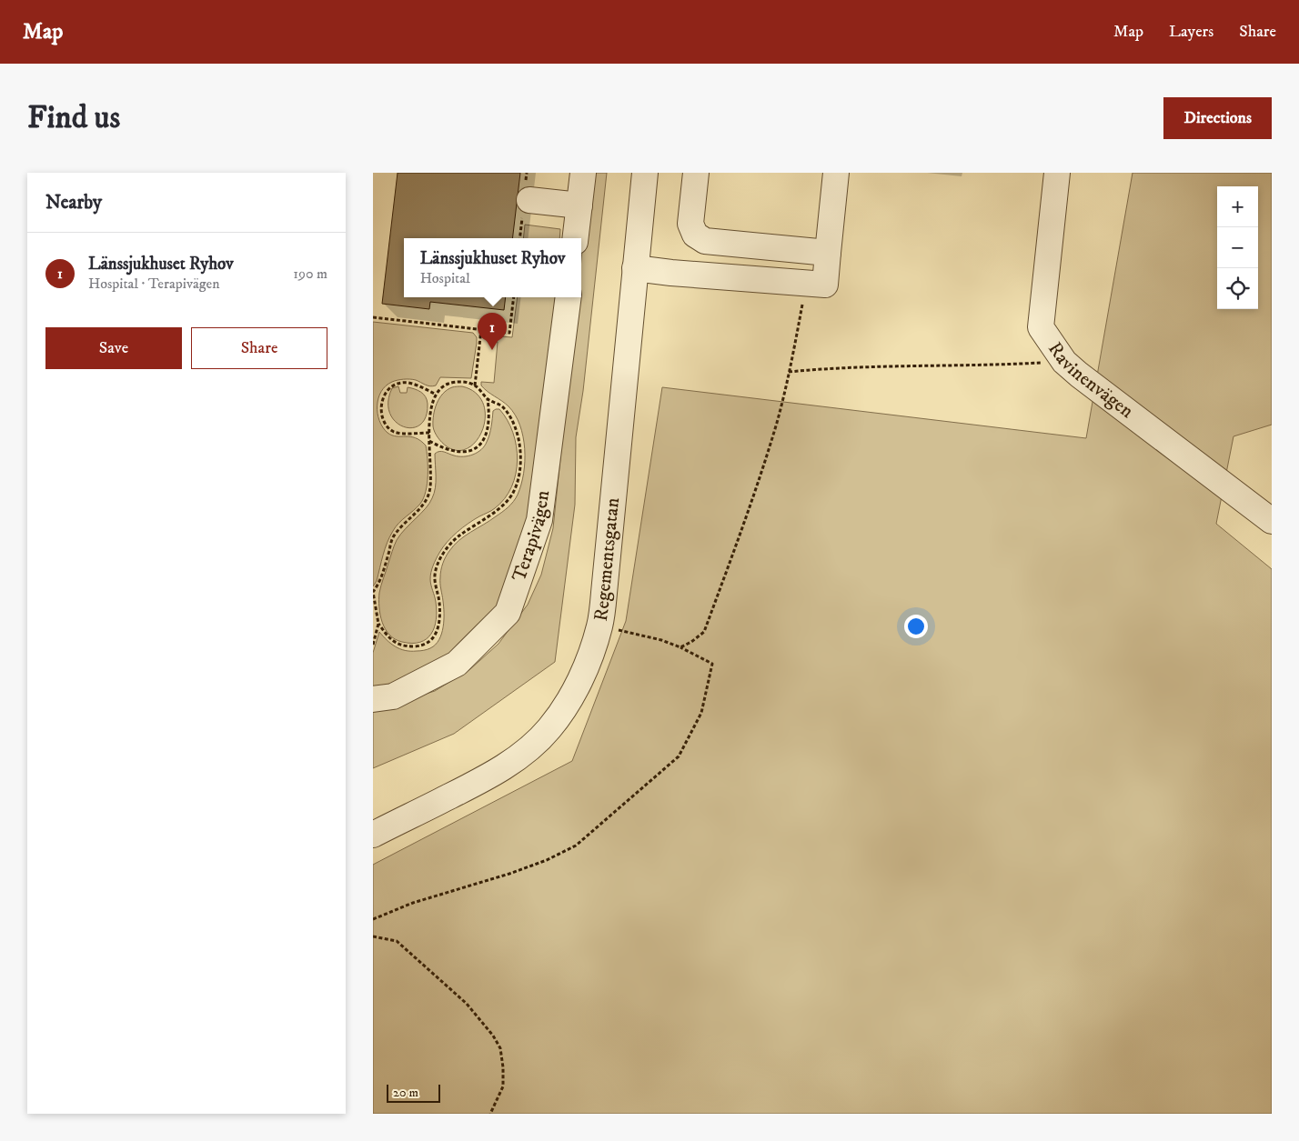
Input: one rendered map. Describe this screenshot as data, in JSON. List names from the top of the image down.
{
  "streets": {
    "street": ["Ravinenvägen", "Terapivägen", "Regementsgatan"]
  },
  "scale_bar": "20 m",
  "page": {
    "header": "Map",
    "nav": ["Map", "Layers", "Share"],
    "buttons": [
      "Directions",
      ["Save", "Share"]
    ],
    "title": "Find us",
    "heading": "Nearby",
    "map_buttons": ["+", "−"],
    "list": [
      {
        "mark": "1",
        "name": "Länssjukhuset Ryhov",
        "note": "Hospital · Terapivägen",
        "value": "190 m"
      }
    ],
    "popup": ["Länssjukhuset Ryhov", "Hospital"],
    "pins": "1",
    "scale": "20 m"
  }
}
